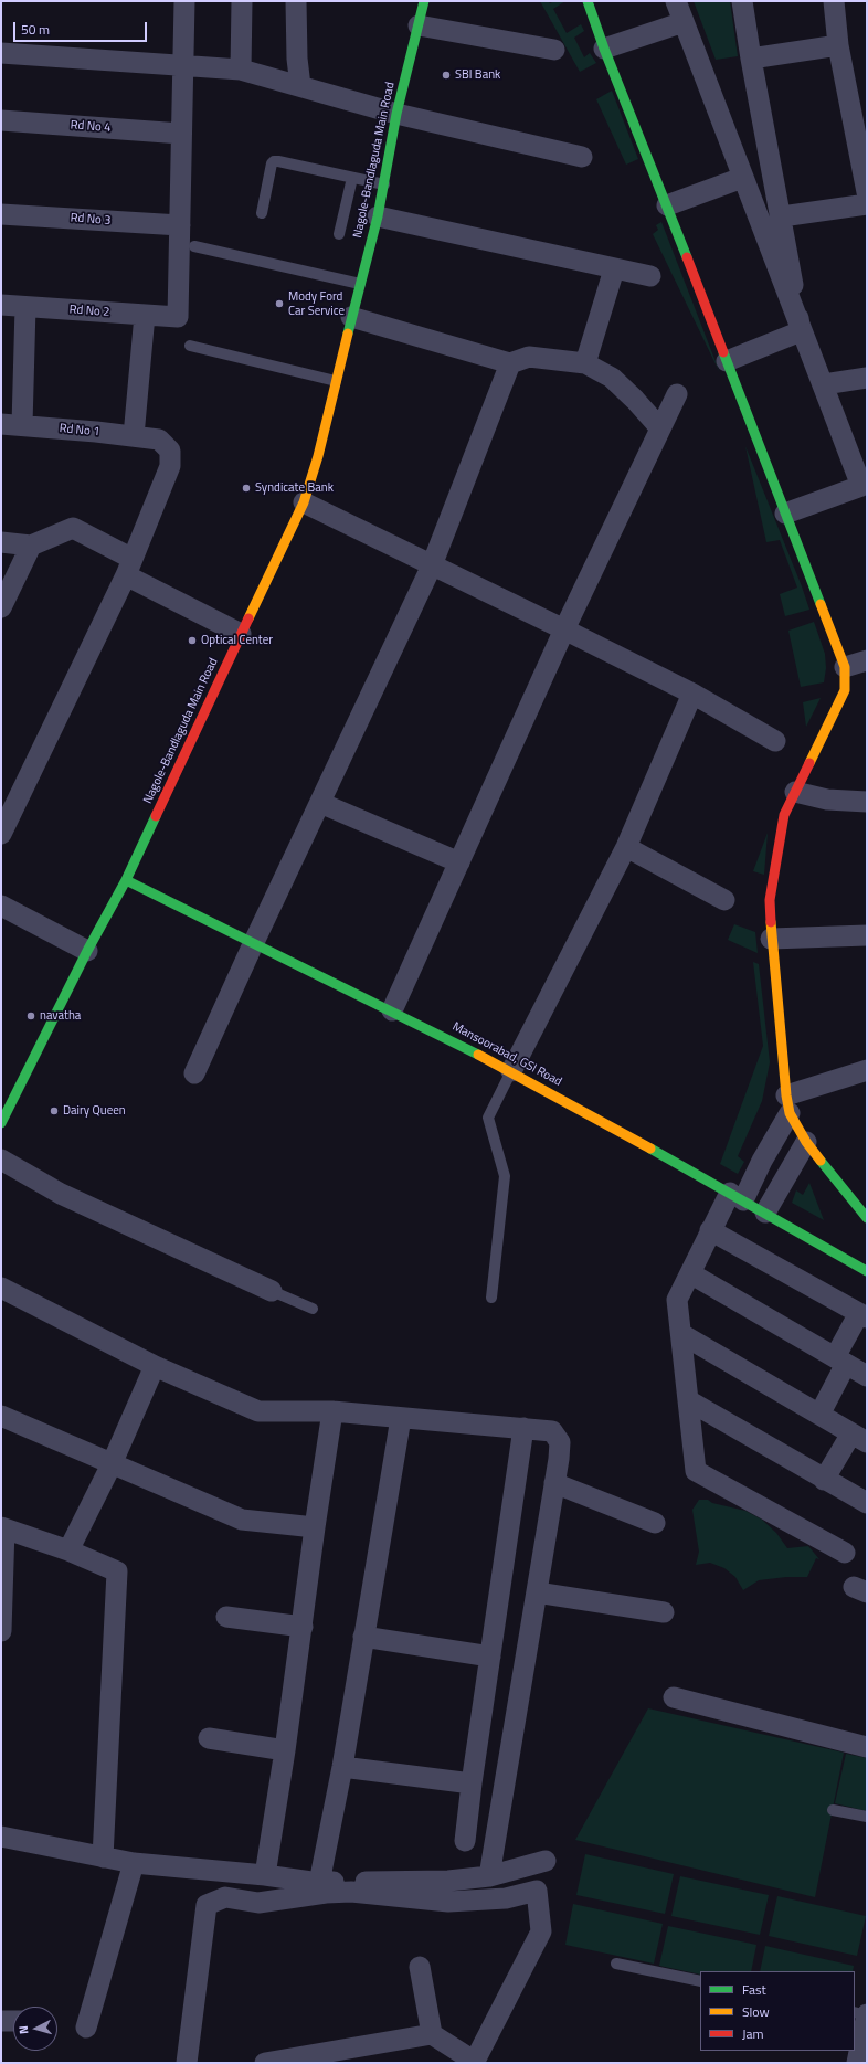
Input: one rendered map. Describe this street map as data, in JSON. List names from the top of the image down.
{
  "streets": {
    "street": [
      "Rd No 4",
      "Nagole-Bandlaguda Main Road",
      "Rd No 3",
      "Rd No 2",
      "Rd No 1",
      "Mansoorabad, GSI Road"
    ]
  },
  "crossings": [
    ["Nagole-Bandlaguda Main Road", "Mansoorabad, GSI Road"],
    ["Rd No 3", "Rd No 2"]
  ],
  "places": [
    "SBI Bank",
    "Mody Ford Car Service",
    "Syndicate Bank",
    "Optical Center",
    "navatha",
    "Dairy Queen"
  ],
  "legend": ["Fast", "Slow", "Jam"],
  "scale_bar": "50 m",
  "north": "left"
}
